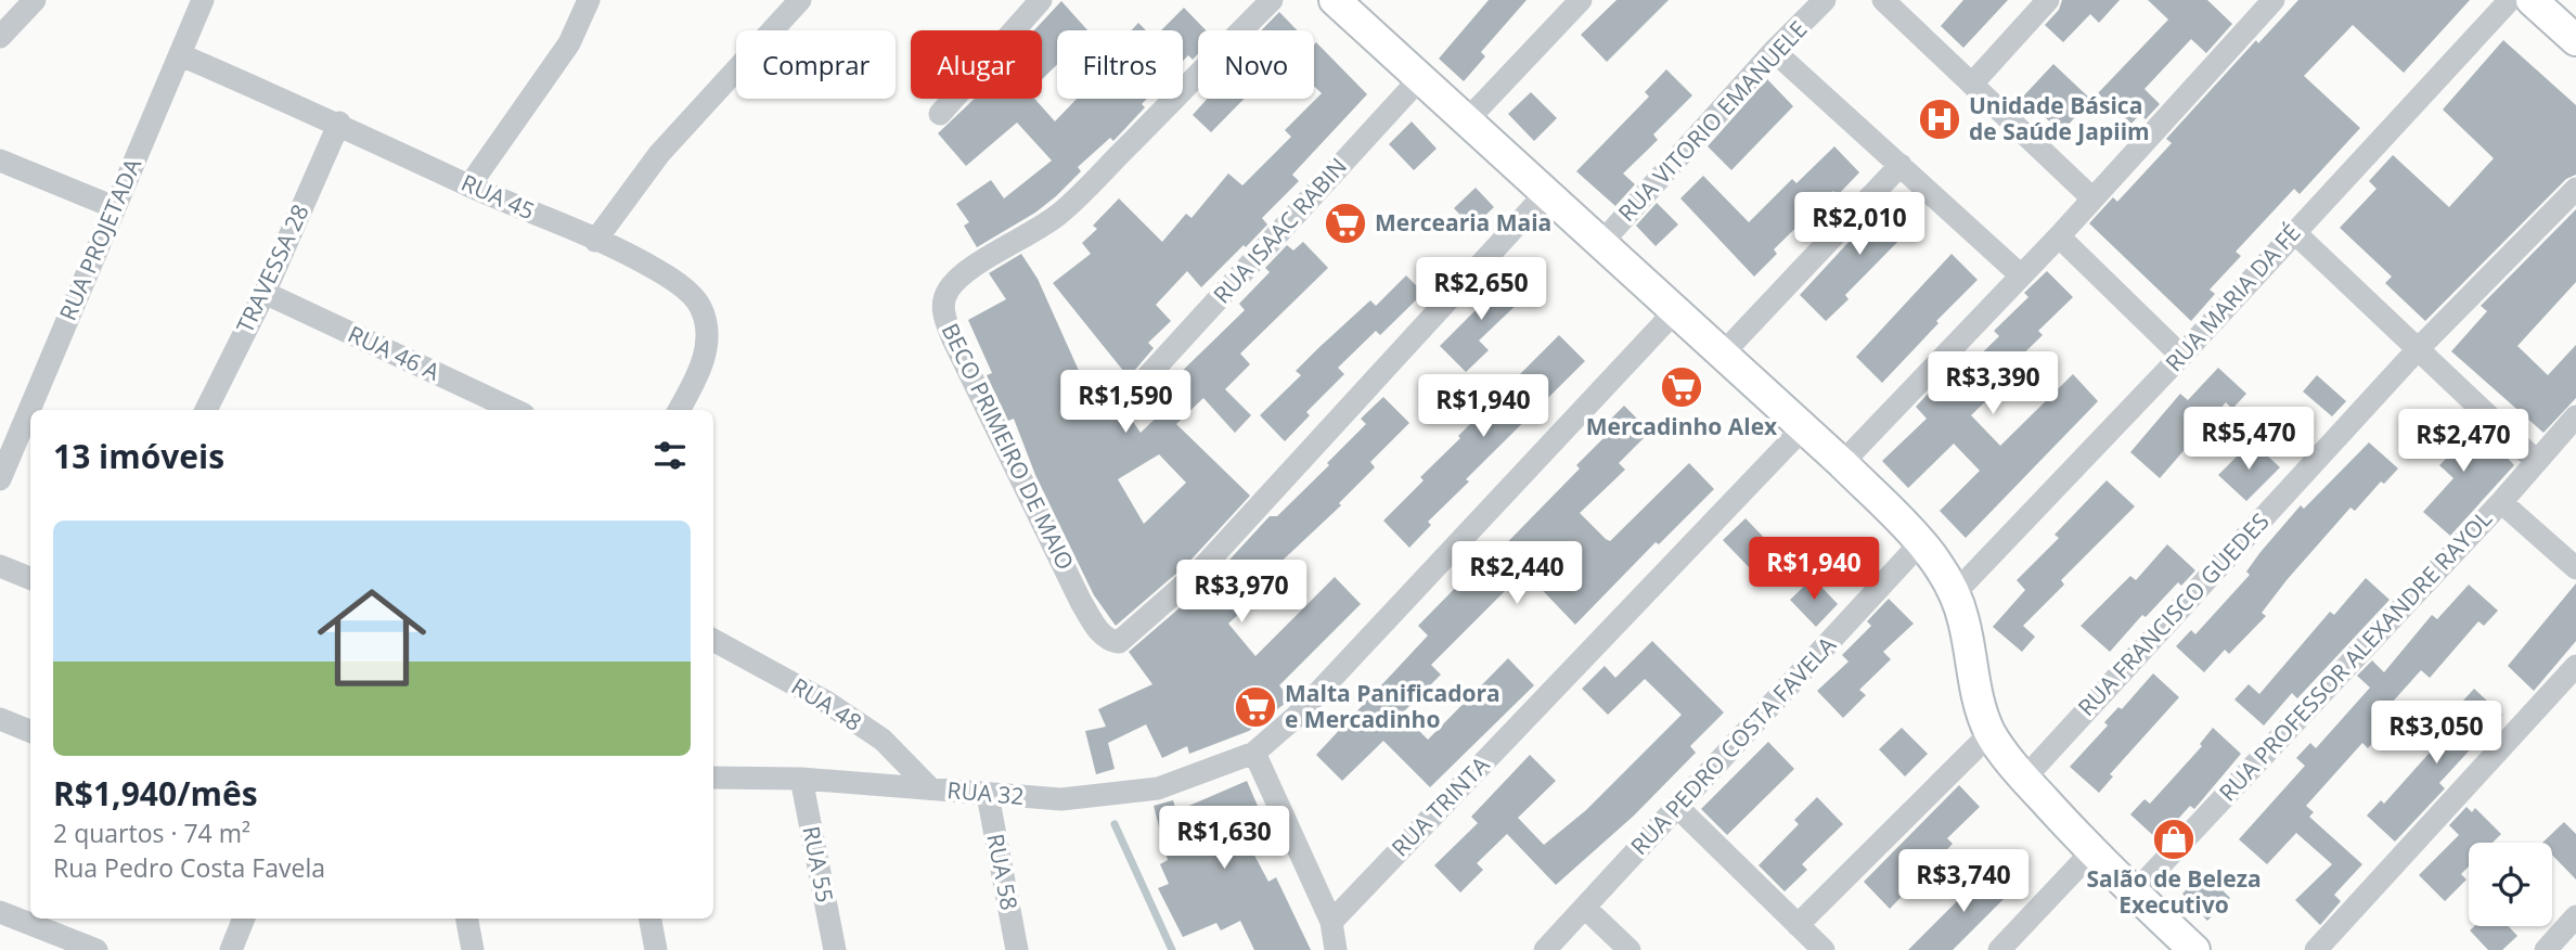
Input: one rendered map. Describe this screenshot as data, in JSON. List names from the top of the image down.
{
  "streets": {
    "street": [
      "RUA VITORIO EMANUELE",
      "RUA 45",
      "RUA ISAAC RABIN",
      "RUA PROJETADA",
      "TRAVESSA 28",
      "RUA MARIA DA FÉ",
      "RUA 46 A",
      "BECO PRIMEIRO DE MAIO",
      "RUA FRANCISCO GUEDES",
      "RUA PROFESSOR ALEXANDRE RAYOL",
      "RUA 48",
      "RUA PEDRO COSTA FAVELA",
      "RUA 32",
      "RUA TRINTA",
      "RUA 55",
      "RUA 58"
    ]
  },
  "crossings": [
    ["RUA 45", "RUA PROJETADA"],
    ["RUA 45", "TRAVESSA 28"],
    ["TRAVESSA 28", "RUA 46 A"],
    ["RUA 48", "RUA 32"],
    ["RUA 32", "RUA 55"],
    ["RUA 32", "RUA 58"]
  ],
  "places": {
    "hospital": ["Unidade Básica de Saúde Japiim"],
    "supermarket": ["Mercearia Maia", "Mercadinho Alex", "Malta Panificadora e Mercadinho"],
    "shop": ["Salão de Beleza Executivo"]
  },
  "page": {
    "chip": [
      "Comprar",
      "Alugar",
      "Filtros",
      "Novo"
    ],
    "price": [
      "R$2,010",
      "R$2,650",
      "R$3,390",
      "R$1,590",
      "R$1,940",
      "R$5,470",
      "R$2,470",
      "R$1,940",
      "R$2,440",
      "R$3,970",
      "R$3,050",
      "R$1,630",
      "R$3,740"
    ],
    "heading": "13 imóveis",
    "list": [
      {
        "name": "R$1,940/mês",
        "note": "2 quartos · 74 m² · Rua Pedro Costa Favela"
      }
    ]
  }
}
